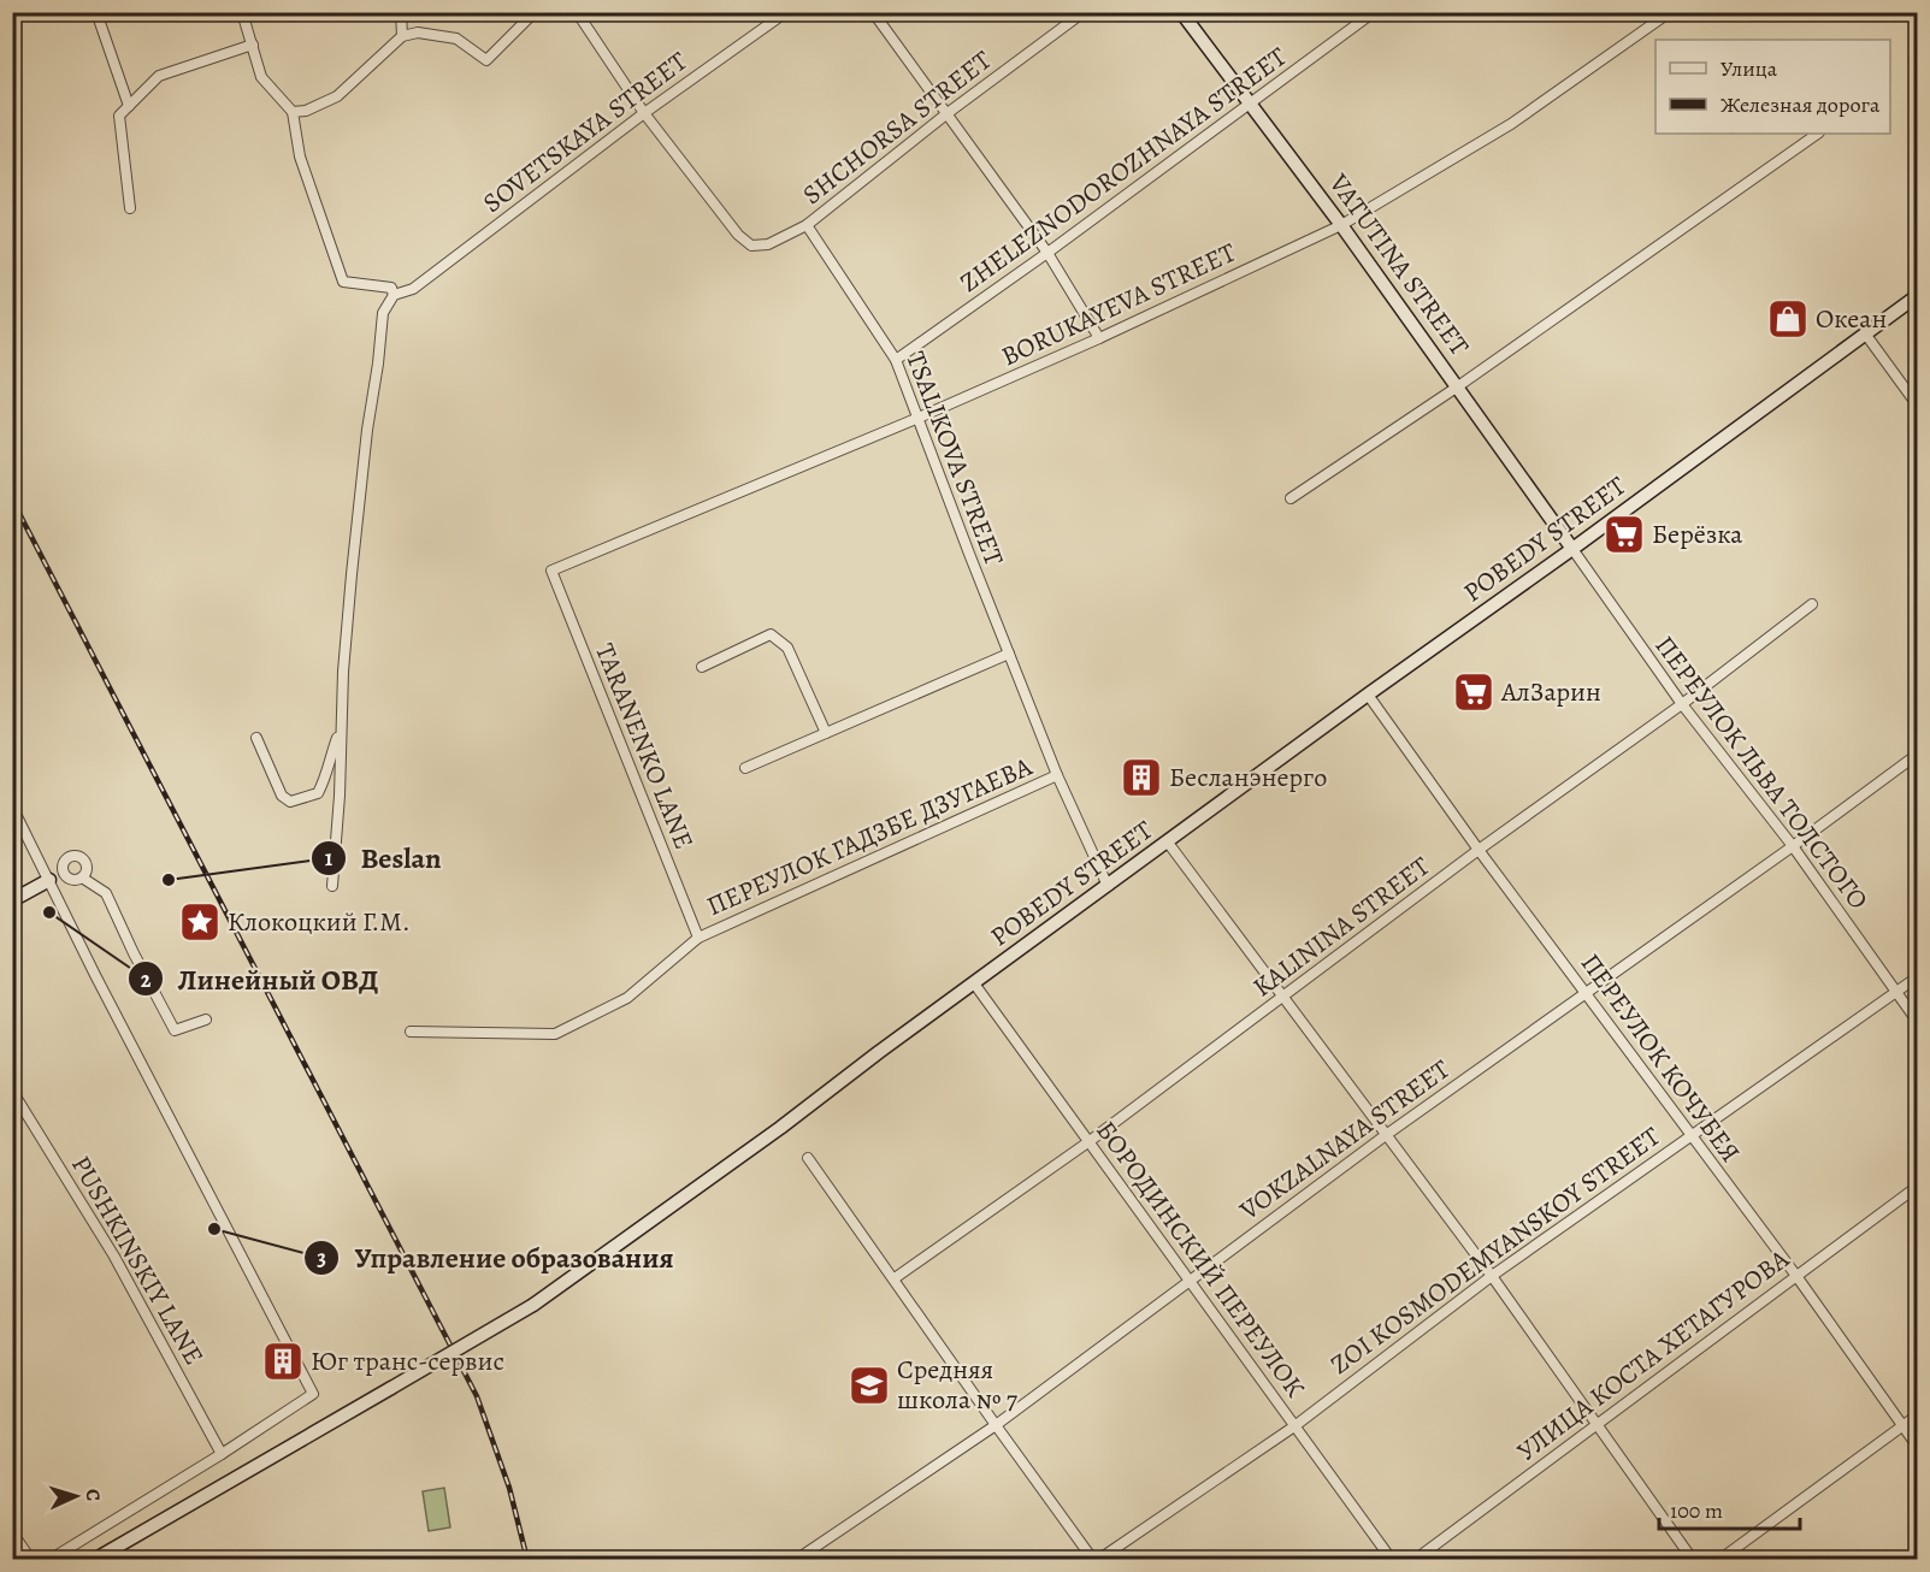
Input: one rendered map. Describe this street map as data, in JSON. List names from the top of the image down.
{
  "streets": {
    "main road": ["VATUTINA STREET", "POBEDY STREET"],
    "street": [
      "SHCHORSA STREET",
      "SOVETSKAYA STREET",
      "ZHELEZNODOROZHNAYA STREET",
      "BORUKAYEVA STREET",
      "TSALIKOVA STREET",
      "TARANENKO LANE",
      "ПЕРЕУЛОК ЛЬВА ТОЛСТОГО",
      "ПЕРЕУЛОК ГАДЗБЕ ДЗУГАЕВА",
      "KALININA STREET",
      "ПЕРЕУЛОК КОЧУБЕЯ",
      "VOKZALNAYA STREET",
      "ZOI KOSMODEMYANSKOY STREET",
      "БОРОДИНСКИЙ ПЕРЕУЛОК",
      "PUSHKINSKIY LANE",
      "УЛИЦА КОСТА ХЕТАГУРОВА"
    ]
  },
  "crossings": [
    ["SHCHORSA STREET", "TSALIKOVA STREET"],
    ["ZHELEZNODOROZHNAYA STREET", "VATUTINA STREET"],
    ["ZHELEZNODOROZHNAYA STREET", "TSALIKOVA STREET"],
    ["VATUTINA STREET", "BORUKAYEVA STREET"],
    ["VATUTINA STREET", "POBEDY STREET"],
    ["VATUTINA STREET", "ПЕРЕУЛОК ЛЬВА ТОЛСТОГО"],
    ["BORUKAYEVA STREET", "TSALIKOVA STREET"],
    ["BORUKAYEVA STREET", "TARANENKO LANE"],
    ["TSALIKOVA STREET", "POBEDY STREET"],
    ["TSALIKOVA STREET", "ПЕРЕУЛОК ГАДЗБЕ ДЗУГАЕВА"],
    ["POBEDY STREET", "ПЕРЕУЛОК ЛЬВА ТОЛСТОГО"],
    ["POBEDY STREET", "ПЕРЕУЛОК КОЧУБЕЯ"],
    ["POBEDY STREET", "БОРОДИНСКИЙ ПЕРЕУЛОК"],
    ["TARANENKO LANE", "ПЕРЕУЛОК ГАДЗБЕ ДЗУГАЕВА"],
    ["ПЕРЕУЛОК ЛЬВА ТОЛСТОГО", "KALININA STREET"],
    ["ПЕРЕУЛОК ЛЬВА ТОЛСТОГО", "VOKZALNAYA STREET"],
    ["ПЕРЕУЛОК ЛЬВА ТОЛСТОГО", "ZOI KOSMODEMYANSKOY STREET"],
    ["KALININA STREET", "ПЕРЕУЛОК КОЧУБЕЯ"],
    ["KALININA STREET", "БОРОДИНСКИЙ ПЕРЕУЛОК"],
    ["ПЕРЕУЛОК КОЧУБЕЯ", "VOKZALNAYA STREET"],
    ["ПЕРЕУЛОК КОЧУБЕЯ", "ZOI KOSMODEMYANSKOY STREET"],
    ["ПЕРЕУЛОК КОЧУБЕЯ", "УЛИЦА КОСТА ХЕТАГУРОВА"],
    ["VOKZALNAYA STREET", "БОРОДИНСКИЙ ПЕРЕУЛОК"],
    ["ZOI KOSMODEMYANSKOY STREET", "БОРОДИНСКИЙ ПЕРЕУЛОК"]
  ],
  "places": {
    "shop": ["Океан"],
    "supermarket": ["Берёзка", "АлЗарин"],
    "building": ["Бесланэнерго", "Юг транс-сервис"],
    "other": ["Beslan", "Линейный ОВД", "Управление образования"],
    "place": ["Клокоцкий Г.М."],
    "school or university": ["Средняя школа № 7"]
  },
  "legend": ["Улица", "Железная дорога"],
  "scale_bar": "100 m",
  "north": "right"
}
